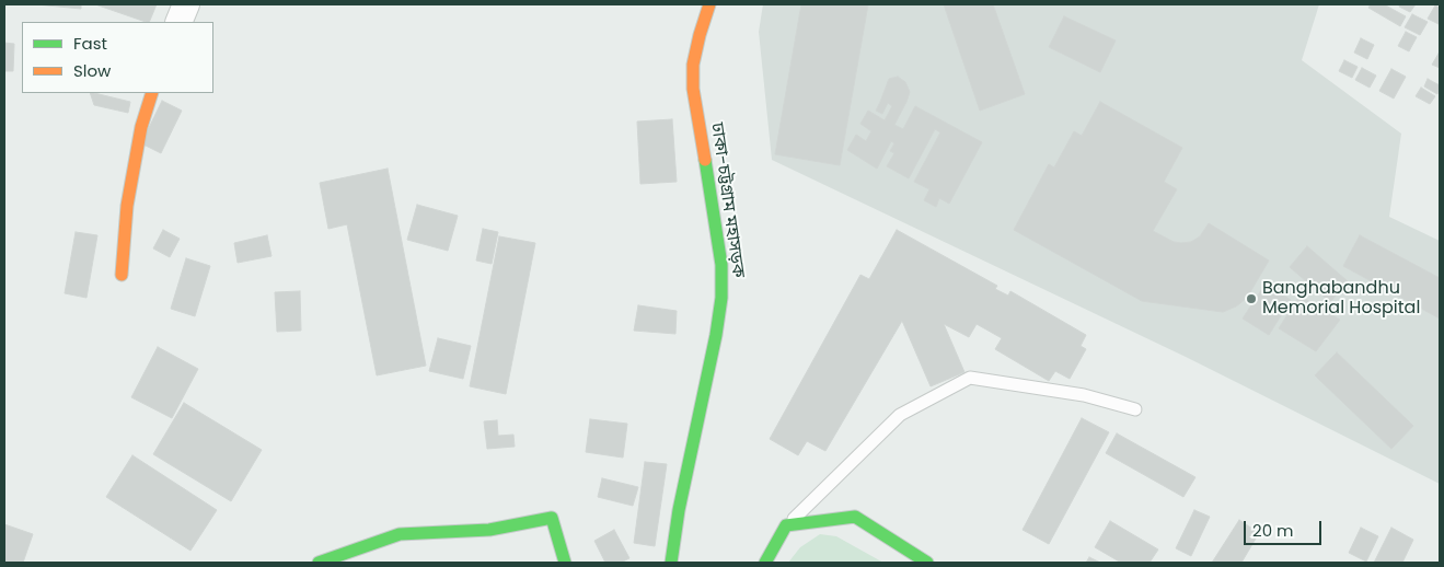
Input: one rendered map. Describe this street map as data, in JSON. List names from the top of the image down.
{
  "streets": {
    "main road": ["ঢাকা-চট্টগ্রাম মহাসড়ক"]
  },
  "places": ["Banghabandhu Memorial Hospital"],
  "legend": ["Fast", "Slow"],
  "scale_bar": "20 m"
}
